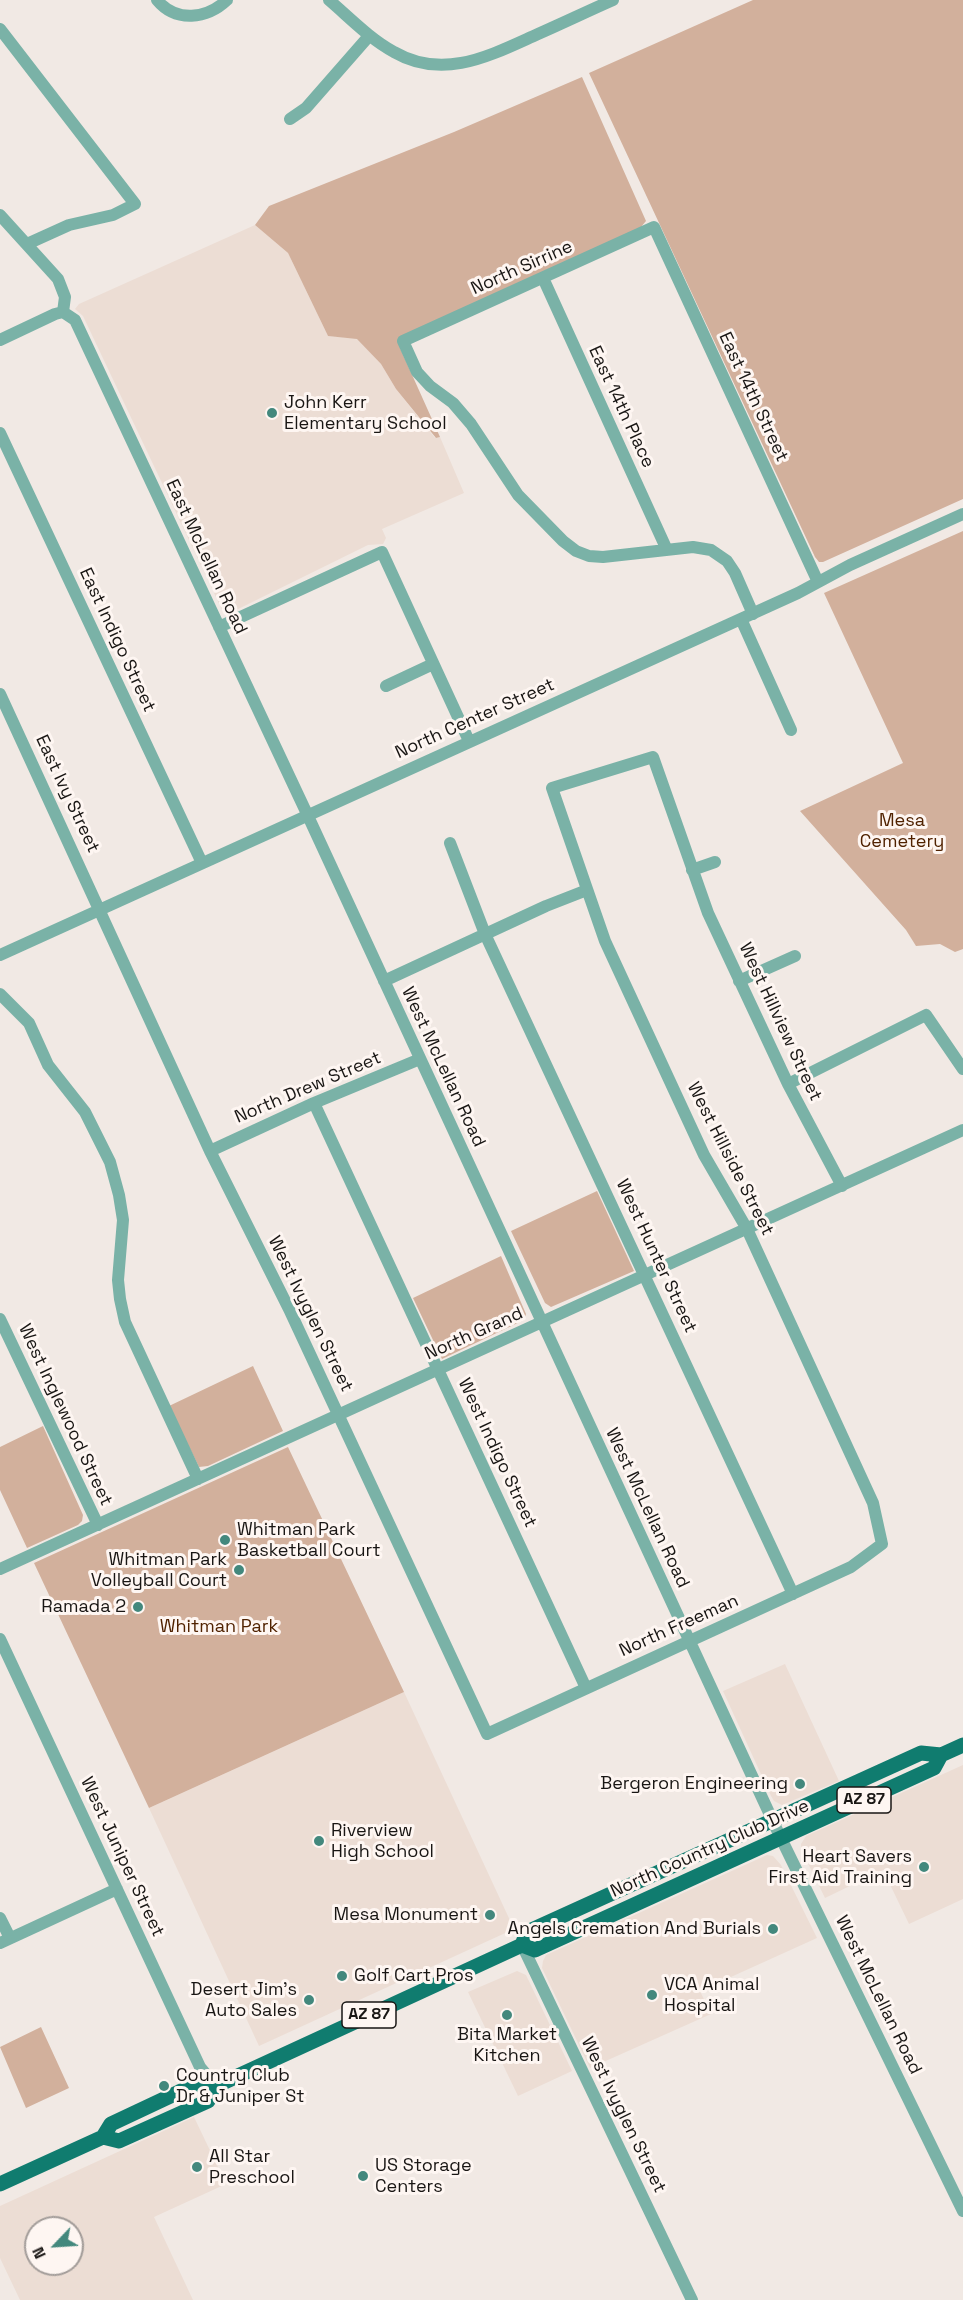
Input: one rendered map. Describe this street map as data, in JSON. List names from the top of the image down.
{
  "streets": {
    "main road": ["AZ 87", "North Country Club Drive"],
    "street": [
      "North Sirrine",
      "East 14th Street",
      "East 14th Place",
      "East McLellan Road",
      "East Indigo Street",
      "North Center Street",
      "East Ivy Street",
      "West Hillview Street",
      "West McLellan Road",
      "North Drew Street",
      "West Hillside Street",
      "West Hunter Street",
      "West Ivyglen Street",
      "North Grand",
      "West Inglewood Street",
      "West Indigo Street",
      "North Freeman",
      "West Juniper Street"
    ]
  },
  "crossings": [
    ["North Sirrine", "East 14th Street"],
    ["North Sirrine", "East 14th Place"],
    ["East 14th Street", "North Center Street"],
    ["East McLellan Road", "North Center Street"],
    ["East McLellan Road", "West McLellan Road"],
    ["East Indigo Street", "North Center Street"],
    ["North Center Street", "East Ivy Street"],
    ["North Center Street", "West McLellan Road"],
    ["North Center Street", "West Ivyglen Street"],
    ["East Ivy Street", "West Ivyglen Street"],
    ["West Hillview Street", "West Hillside Street"],
    ["West Hillview Street", "North Grand"],
    ["West McLellan Road", "North Drew Street"],
    ["West McLellan Road", "North Grand"],
    ["West McLellan Road", "North Freeman"],
    ["West McLellan Road", "North Country Club Drive"],
    ["North Drew Street", "West Ivyglen Street"],
    ["North Drew Street", "West Indigo Street"],
    ["West Hillside Street", "North Grand"],
    ["West Hillside Street", "North Freeman"],
    ["West Hunter Street", "North Grand"],
    ["West Hunter Street", "North Freeman"],
    ["West Ivyglen Street", "North Grand"],
    ["West Ivyglen Street", "North Freeman"],
    ["West Ivyglen Street", "North Country Club Drive"],
    ["North Grand", "West Inglewood Street"],
    ["North Grand", "West Indigo Street"],
    ["West Indigo Street", "North Freeman"],
    ["North Country Club Drive", "West Juniper Street"]
  ],
  "parks": ["Mesa Cemetery", "Whitman Park"],
  "places": [
    "John Kerr Elementary School",
    "Whitman Park Basketball Court",
    "Whitman Park Volleyball Court",
    "Ramada 2",
    "Bergeron Engineering",
    "Riverview High School",
    "Heart Savers First Aid Training",
    "Mesa Monument",
    "Angels Cremation And Burials",
    "Golf Cart Pros",
    "VCA Animal Hospital",
    "Desert Jim's Auto Sales",
    "Bita Market Kitchen",
    "Country Club Dr & Juniper St",
    "All Star Preschool",
    "US Storage Centers"
  ],
  "north": "bottom left"
}
